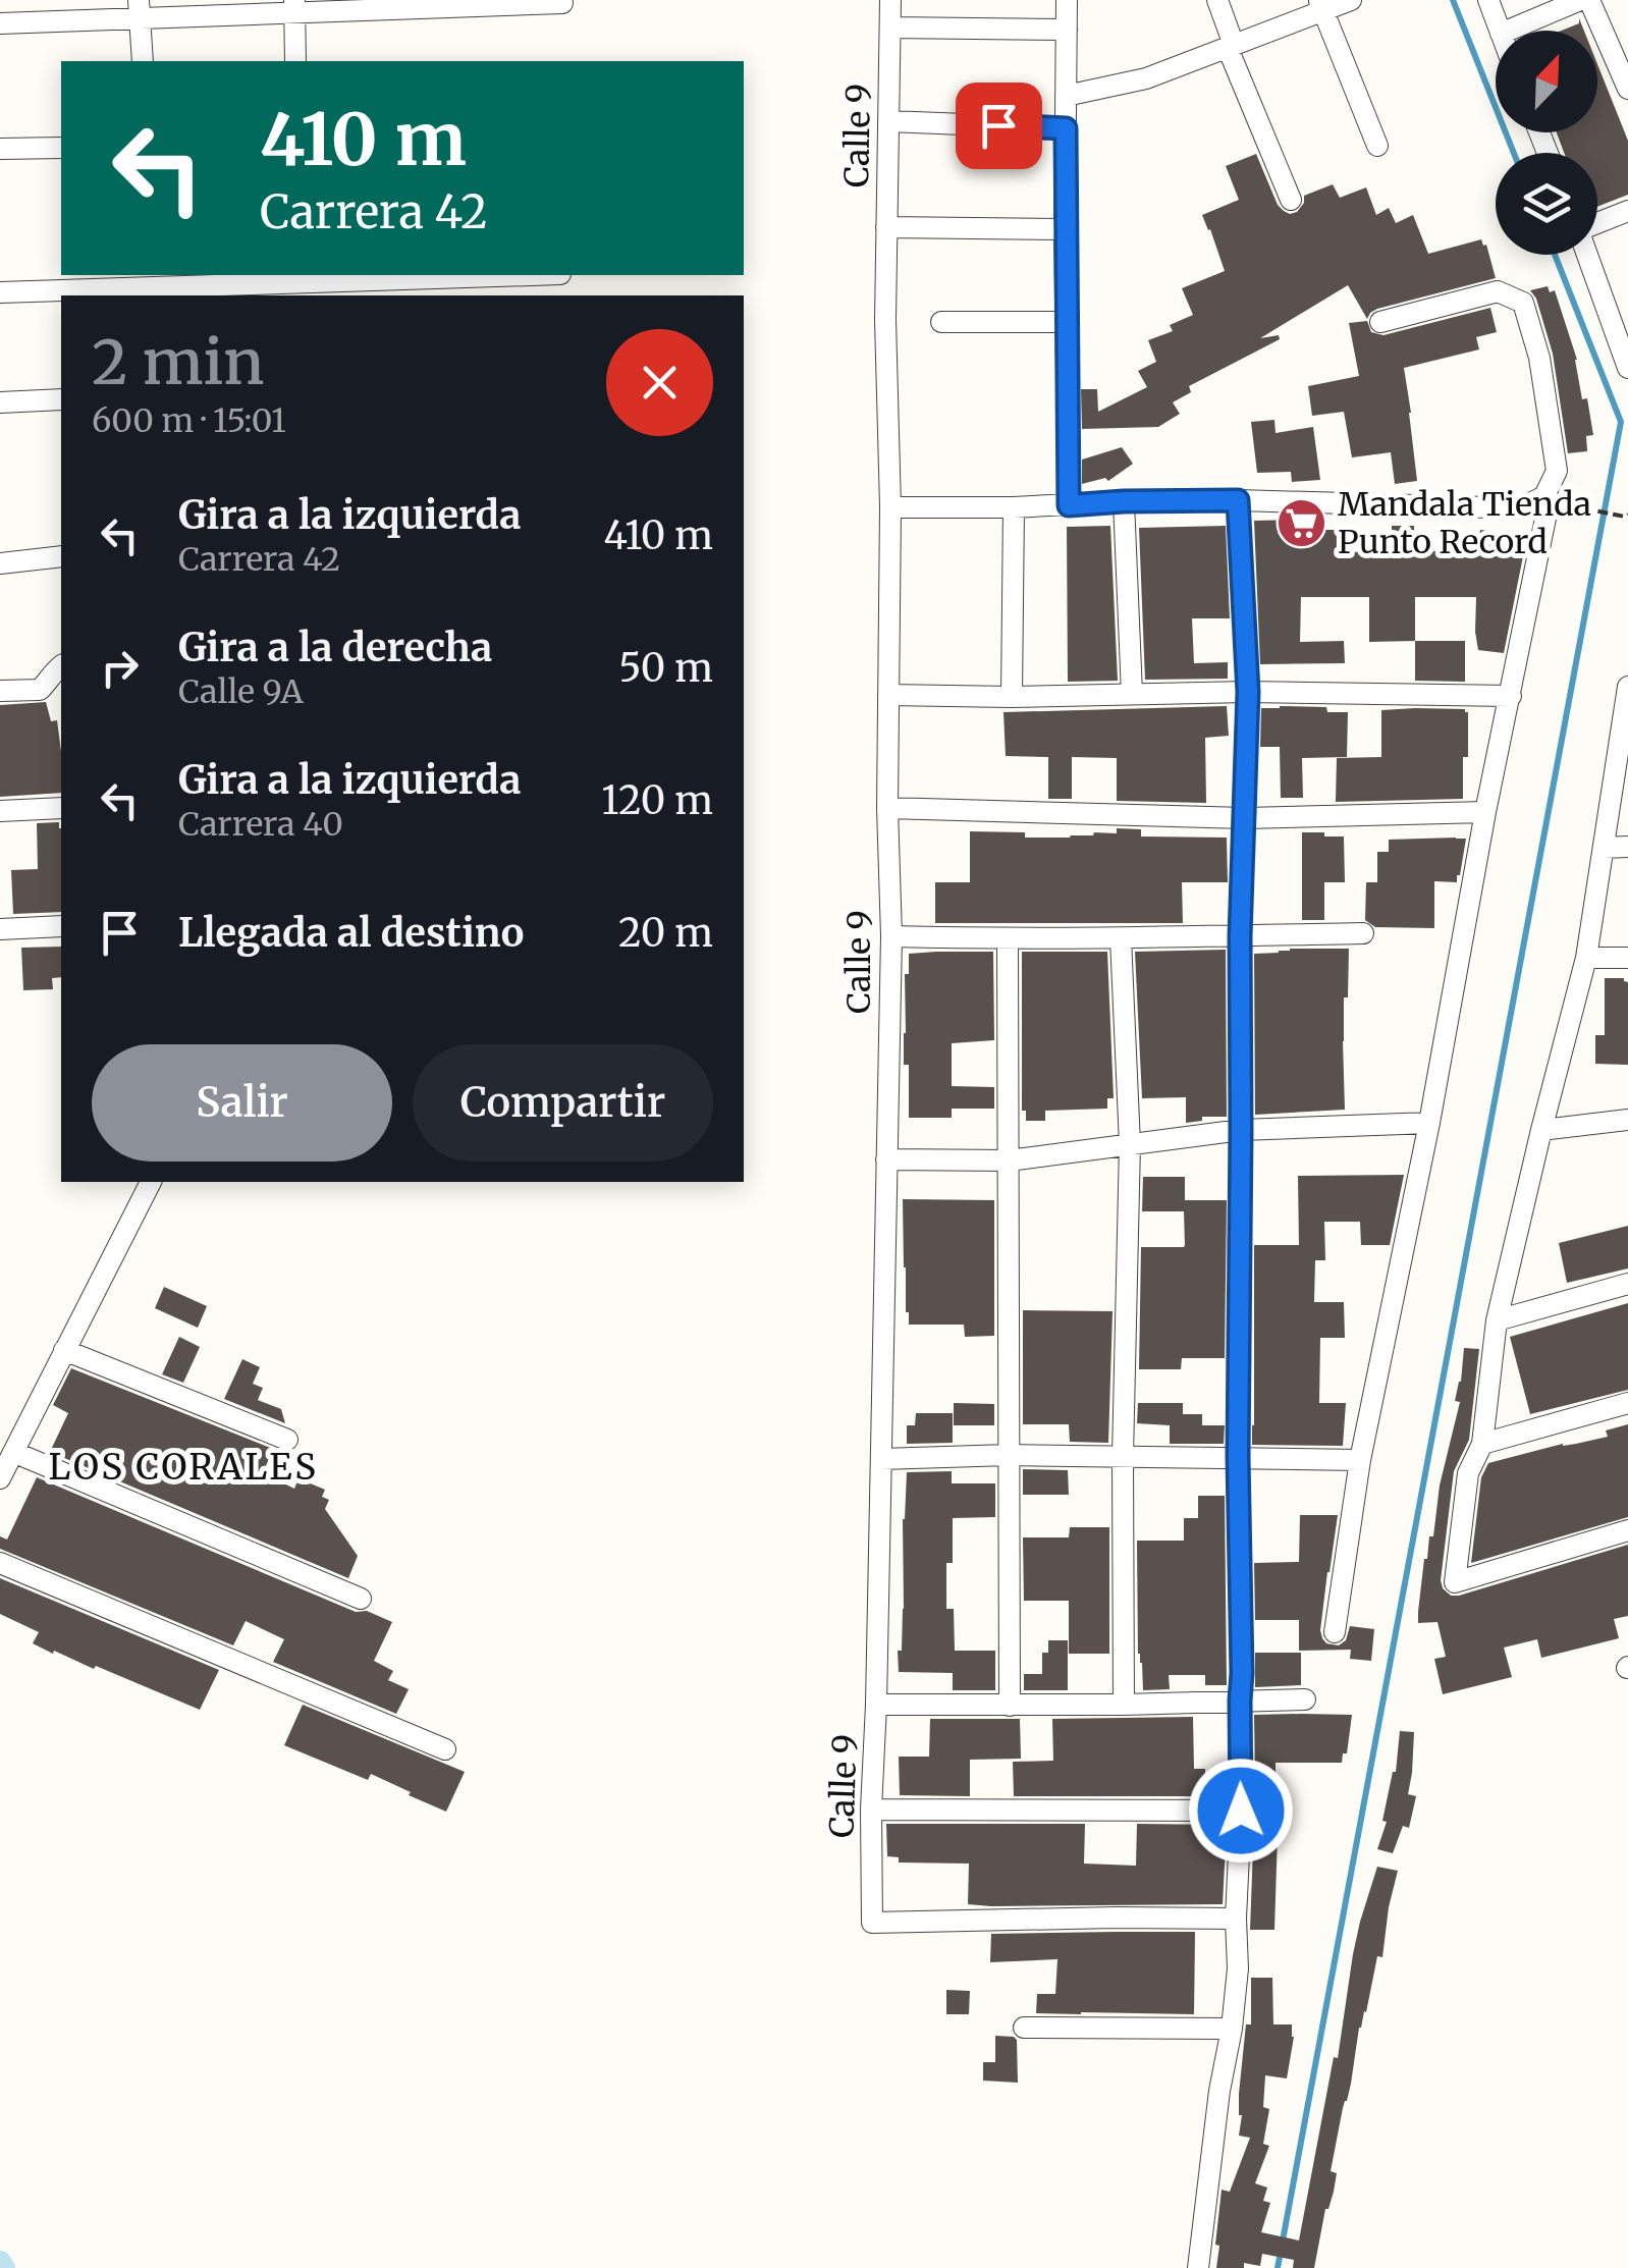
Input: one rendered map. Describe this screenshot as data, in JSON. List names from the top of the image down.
{
  "streets": {
    "street": ["Calle 9"]
  },
  "districts": ["LOS CORALES"],
  "places": {
    "supermarket": ["Mandala Tienda Punto Record"]
  },
  "north": "top right",
  "page": {
    "turn": ["410 m", "Carrera 42"],
    "heading": ["2 min", "600 m · 15:01"],
    "list": [
      {
        "name": "Gira a la izquierda",
        "note": "Carrera 42",
        "value": "410 m"
      },
      {
        "name": "Gira a la derecha",
        "note": "Calle 9A",
        "value": "50 m"
      },
      {
        "name": "Gira a la izquierda",
        "note": "Carrera 40",
        "value": "120 m"
      },
      {
        "name": "Llegada al destino",
        "value": "20 m"
      }
    ],
    "buttons": ["Salir", "Compartir"]
  }
}
